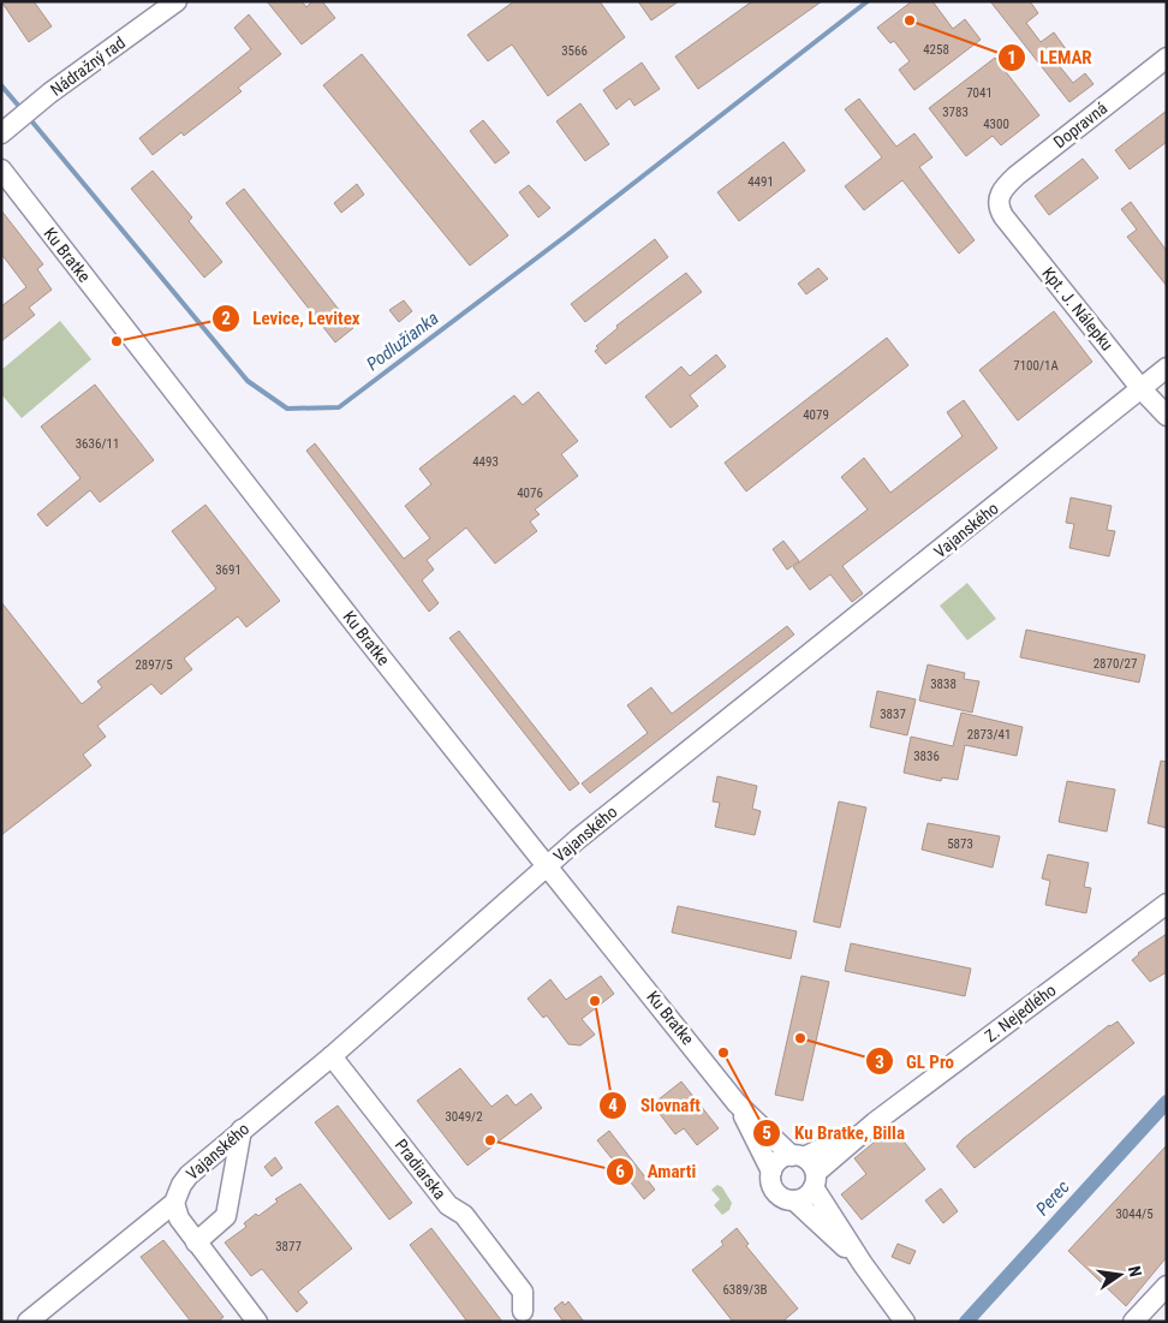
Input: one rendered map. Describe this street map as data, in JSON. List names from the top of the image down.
{
  "streets": {
    "street": [
      "Nádražný rad",
      "Dopravná",
      "Ku Bratke",
      "Kpt. J. Nálepku",
      "Vajanského",
      "Z. Nejedlého",
      "Pradiarska"
    ]
  },
  "crossings": [
    ["Dopravná", "Kpt. J. Nálepku"],
    ["Ku Bratke", "Vajanského"],
    ["Ku Bratke", "Z. Nejedlého"],
    ["Kpt. J. Nálepku", "Vajanského"],
    ["Vajanského", "Pradiarska"]
  ],
  "water": ["Podlužianka", "Perec"],
  "places": [
    "LEMAR",
    "Levice, Levitex",
    "Slovnaft",
    "GL Pro",
    "Ku Bratke, Billa",
    "Amarti"
  ],
  "house_numbers": [
    "4258",
    "3566",
    "7041",
    "3783",
    "4300",
    "4491",
    "7100/1A",
    "4079",
    "3636/11",
    "4493",
    "4076",
    "3691",
    "2870/27",
    "2897/5",
    "3838",
    "3837",
    "2873/41",
    "3836",
    "5873",
    "3049/2",
    "3044/5",
    "3877",
    "6389/3B"
  ],
  "north": "right"
}
